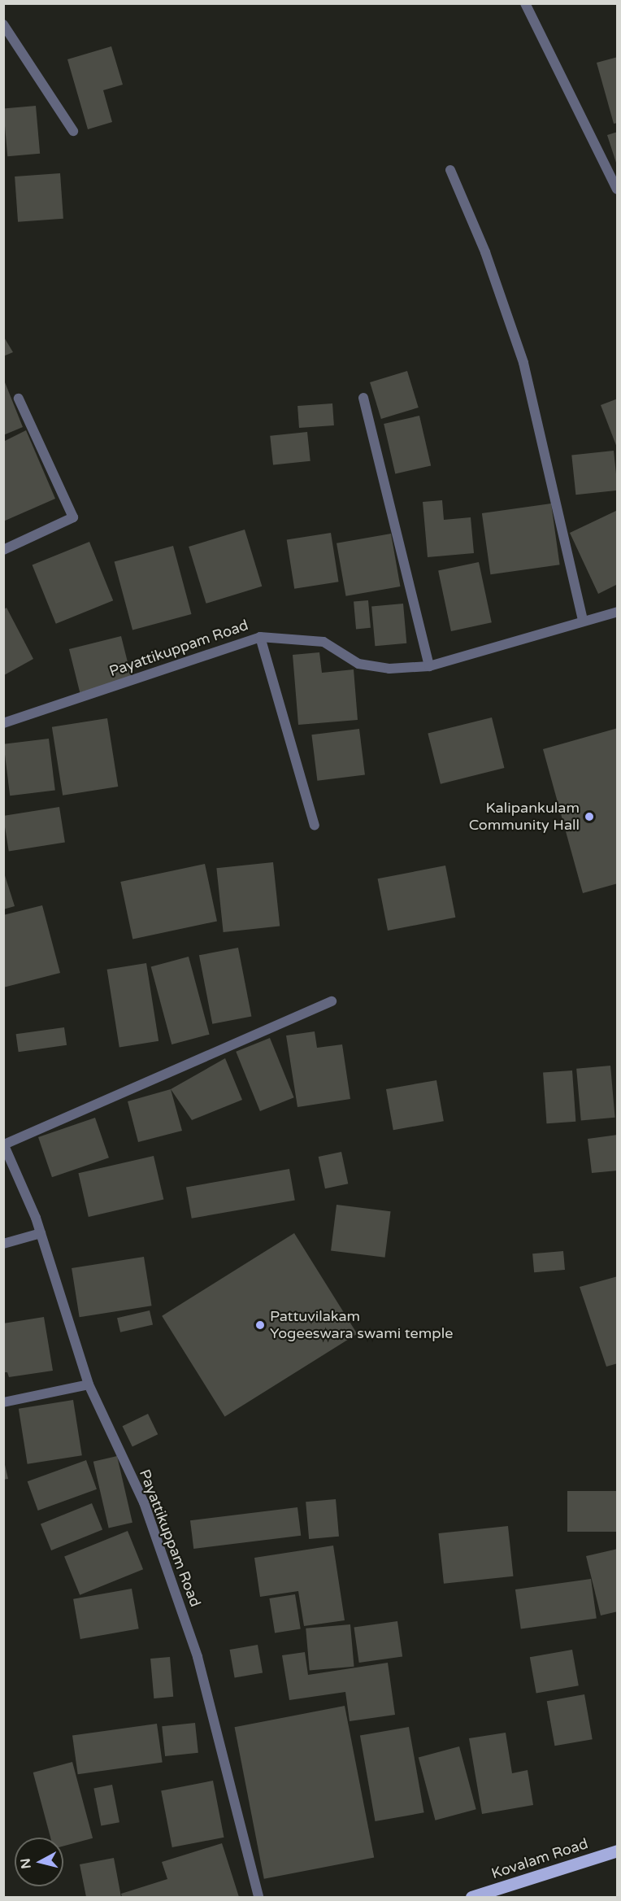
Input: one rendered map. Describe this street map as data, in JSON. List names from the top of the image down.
{
  "streets": {
    "main road": ["Kovalam Road"],
    "street": ["Payattikuppam Road"]
  },
  "places": ["Kalipankulam Community Hall", "Pattuvilakam Yogeeswara swami temple"],
  "north": "left"
}
